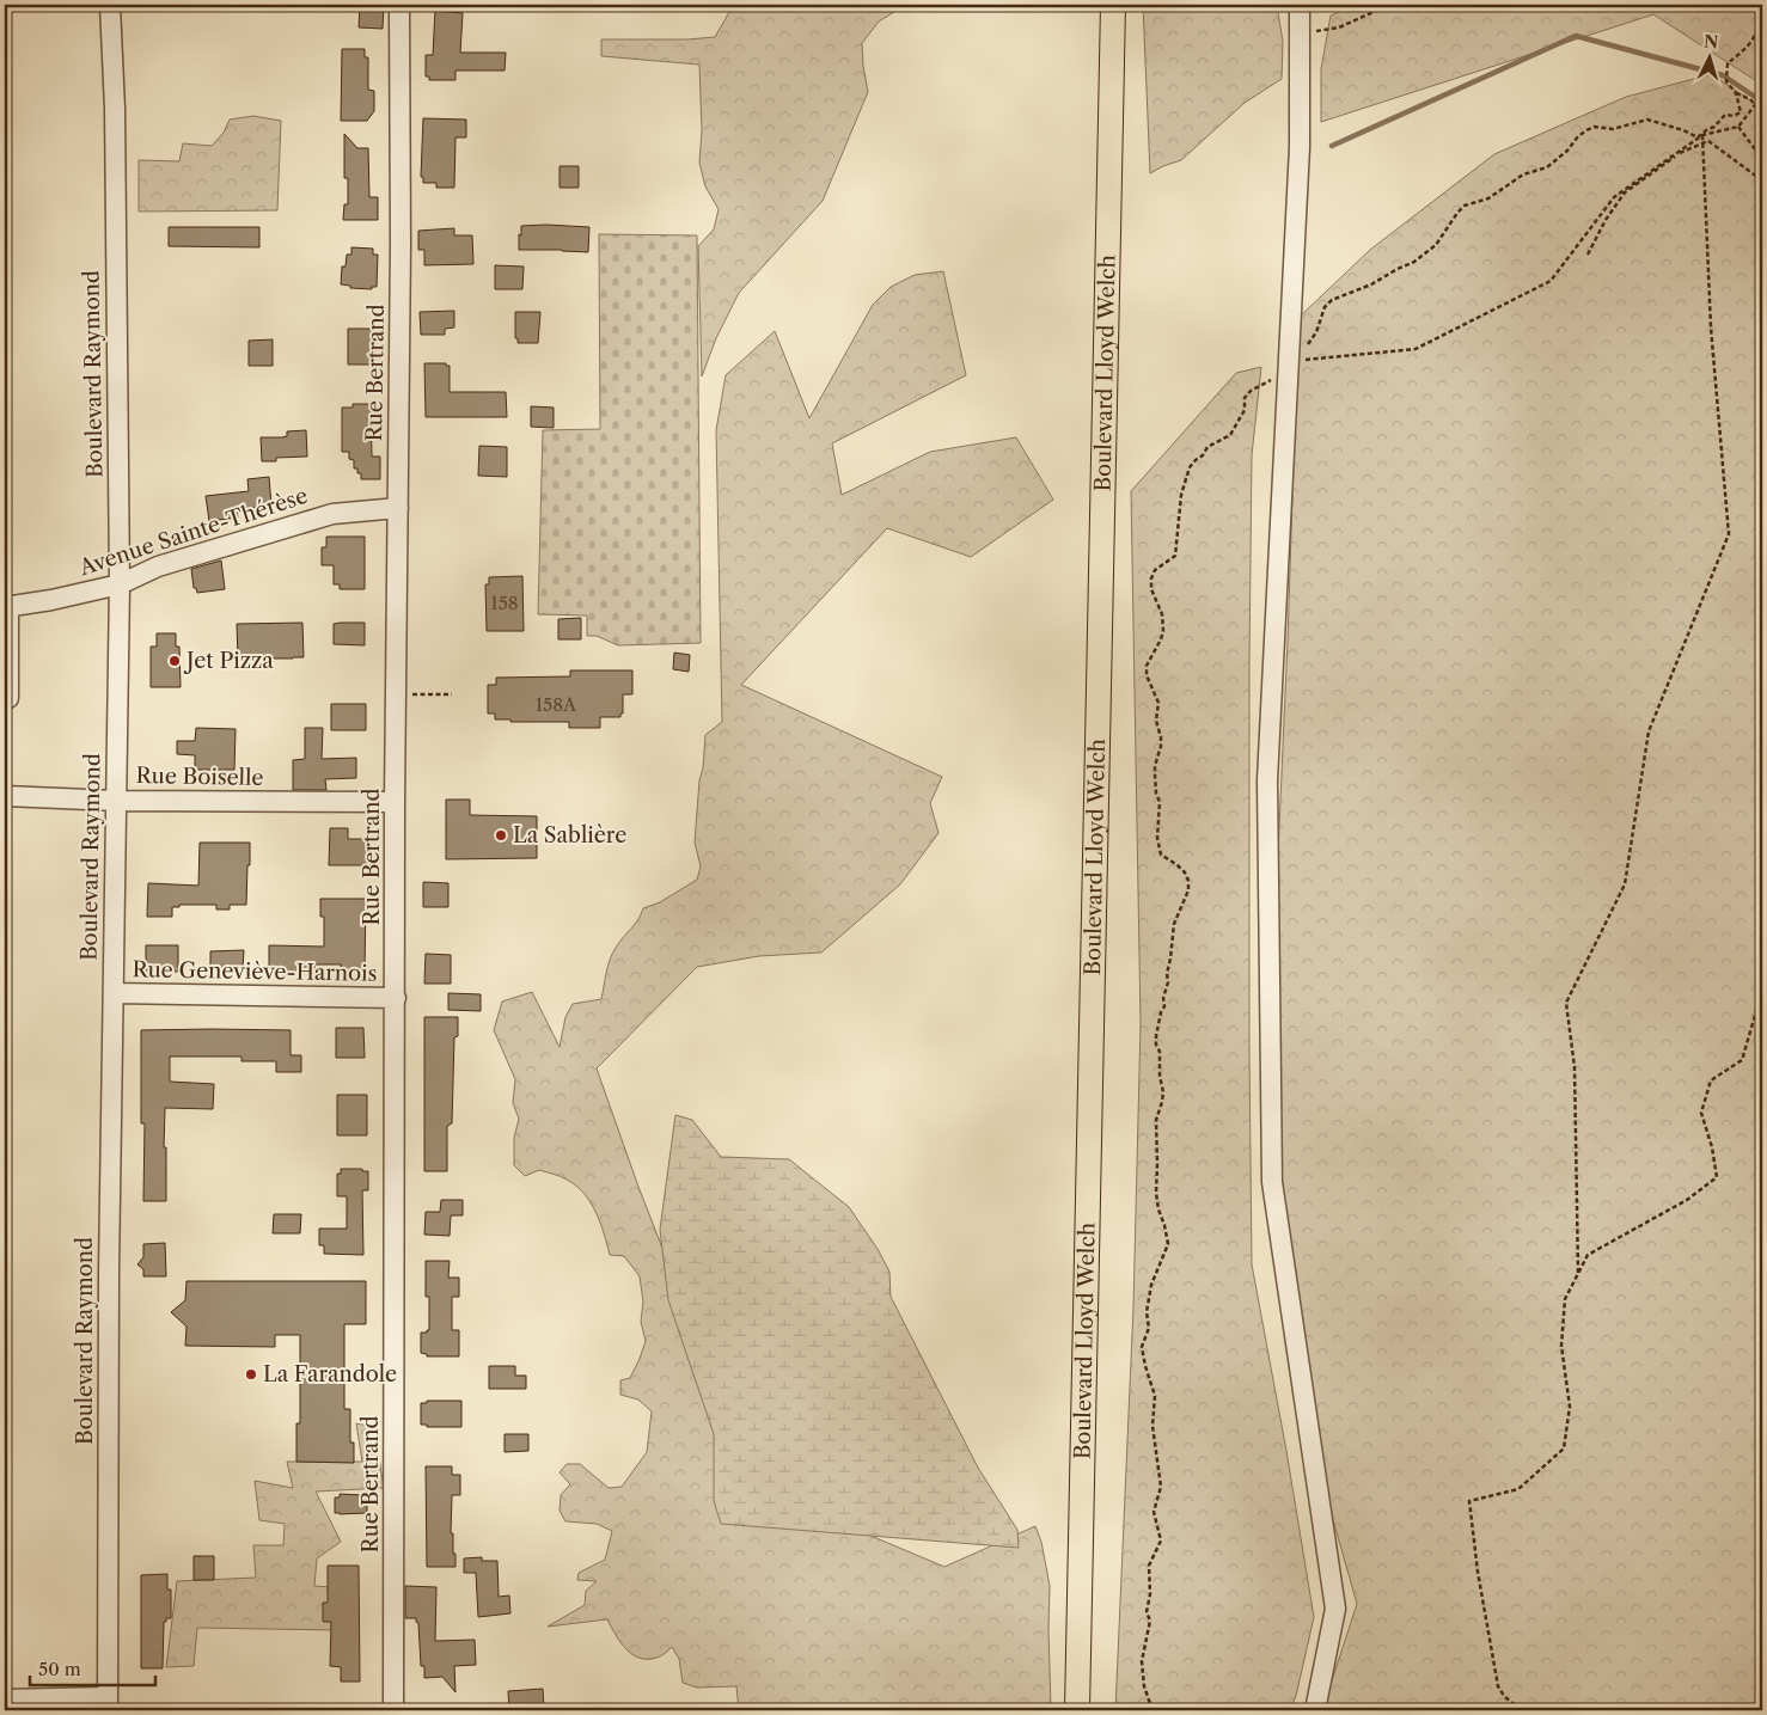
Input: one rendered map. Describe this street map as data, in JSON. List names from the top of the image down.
{
  "streets": {
    "main road": ["Boulevard Lloyd Welch"],
    "street": [
      "Rue Bertrand",
      "Boulevard Raymond",
      "Avenue Sainte-Thérèse",
      "Rue Boiselle",
      "Rue Geneviève-Harnois"
    ]
  },
  "crossings": [
    ["Rue Bertrand", "Avenue Sainte-Thérèse"],
    ["Rue Bertrand", "Rue Boiselle"],
    ["Rue Bertrand", "Rue Geneviève-Harnois"],
    ["Boulevard Raymond", "Avenue Sainte-Thérèse"],
    ["Boulevard Raymond", "Rue Boiselle"],
    ["Boulevard Raymond", "Rue Geneviève-Harnois"]
  ],
  "places": ["Jet Pizza", "La Sablière", "La Farandole"],
  "house_numbers": ["158", "158A"],
  "scale_bar": "50 m",
  "north": "top"
}
